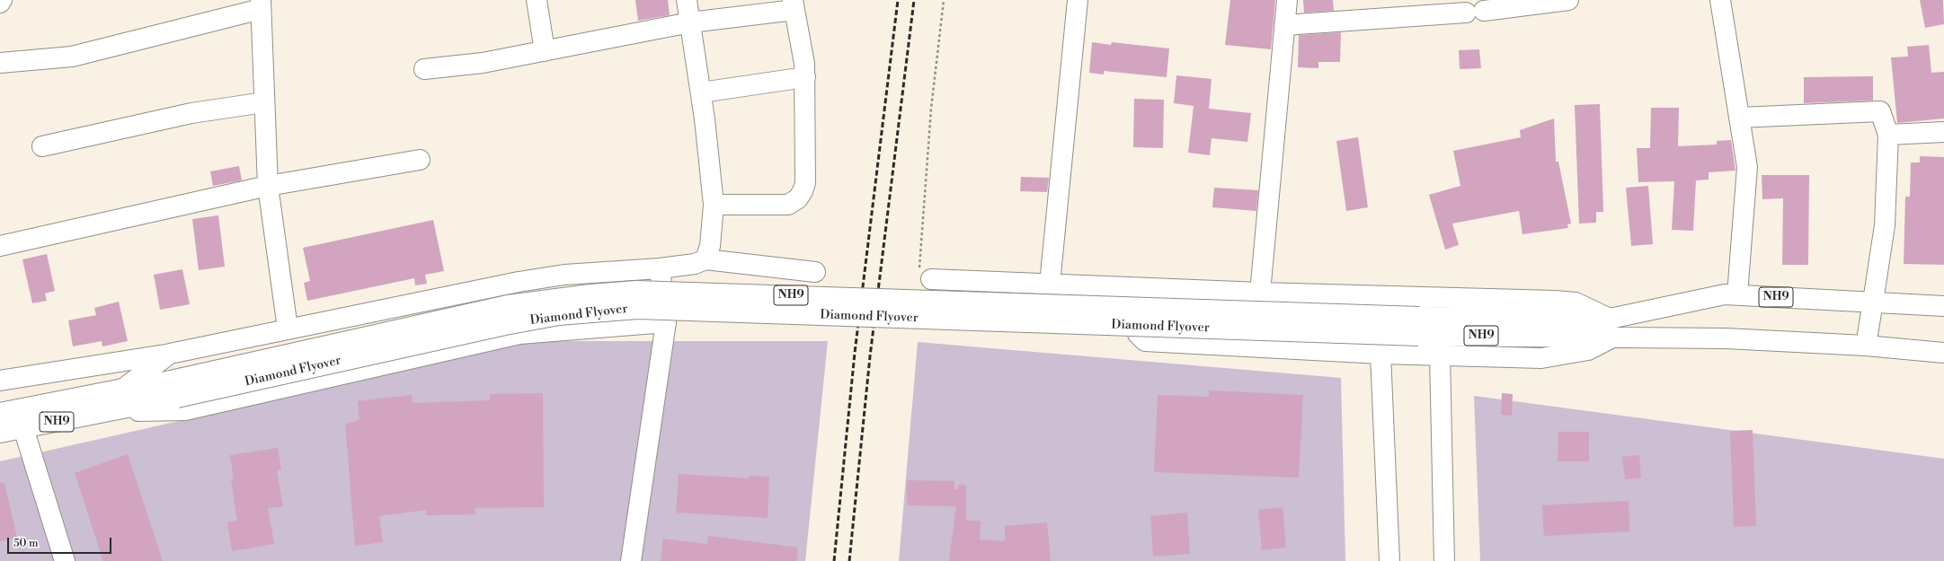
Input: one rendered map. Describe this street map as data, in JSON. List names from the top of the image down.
{
  "streets": {
    "main road": ["NH9", "Diamond Flyover"]
  },
  "crossings": [
    ["NH9", "Diamond Flyover"]
  ],
  "scale_bar": "50 m"
}
